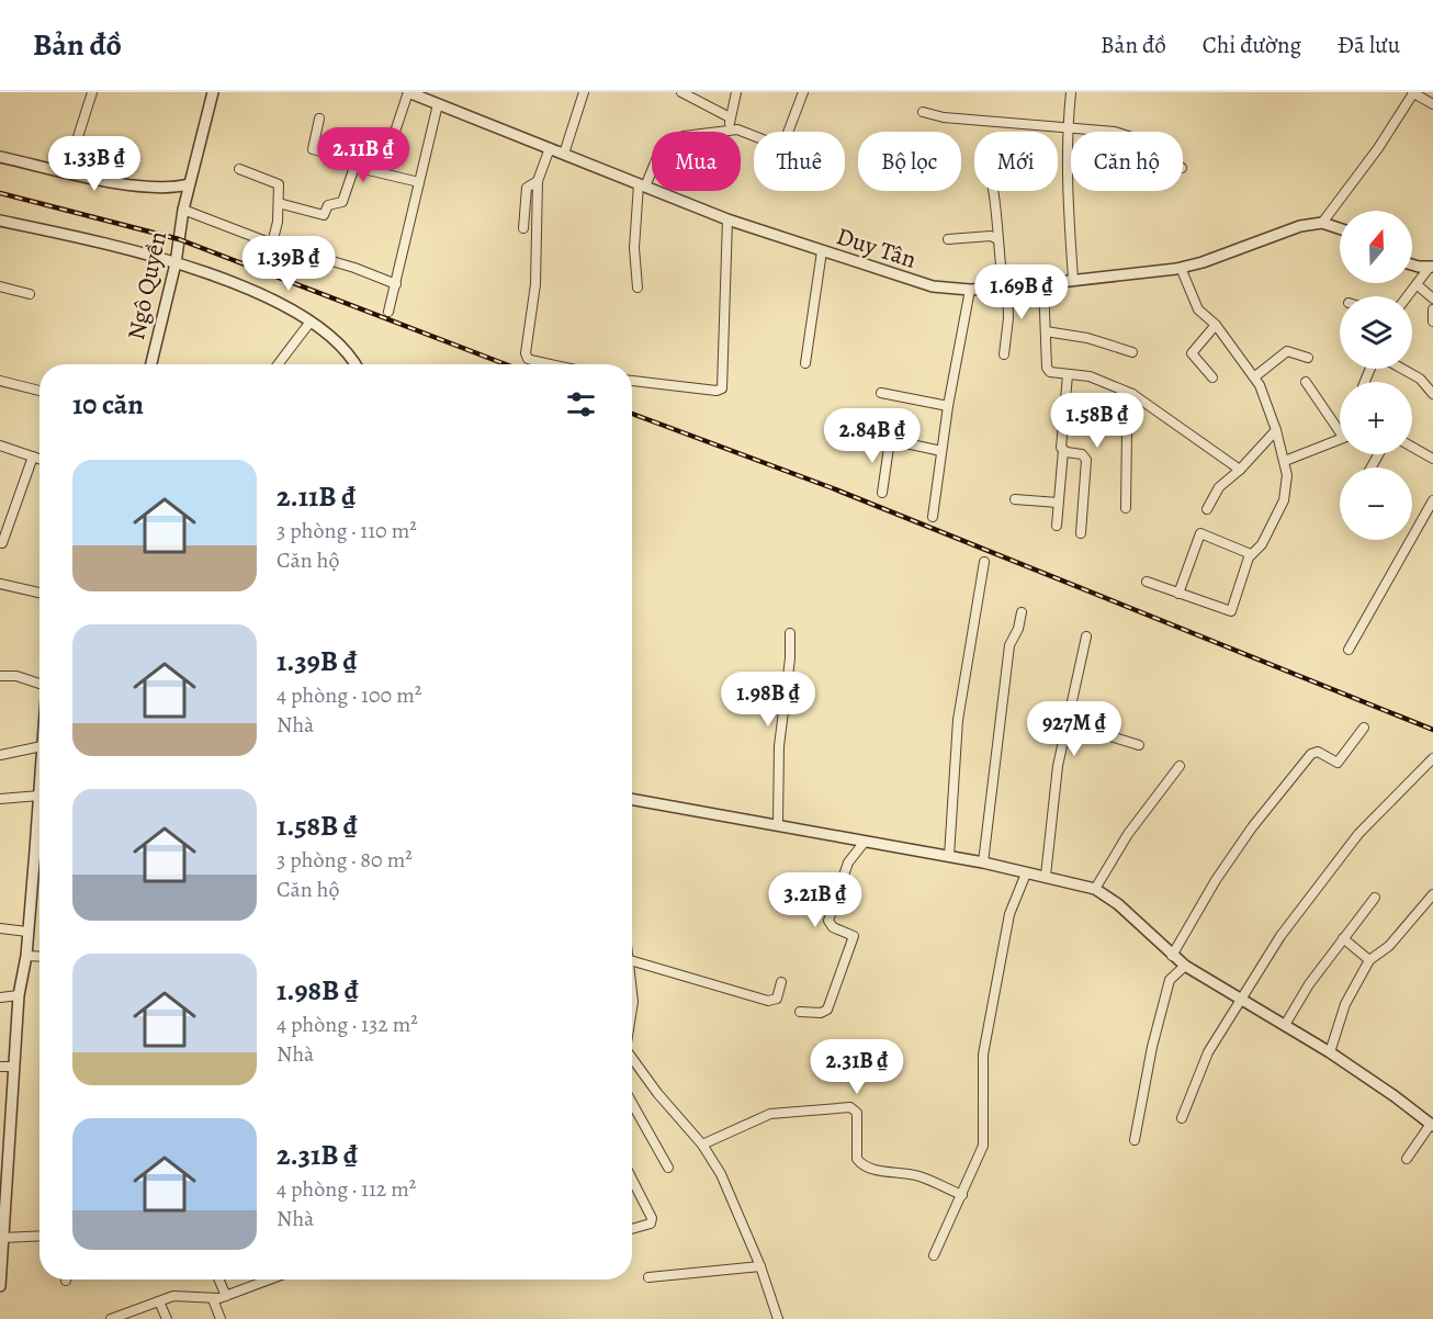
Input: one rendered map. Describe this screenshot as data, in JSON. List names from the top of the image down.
{
  "streets": {
    "street": ["Duy Tân", "Ngô Quyền"]
  },
  "north": "top",
  "page": {
    "header": "Bản đồ",
    "nav": ["Bản đồ", "Chỉ đường", "Đã lưu"],
    "price": [
      "2.11B ₫",
      "1.33B ₫",
      "1.39B ₫",
      "1.69B ₫",
      "1.58B ₫",
      "2.84B ₫",
      "1.98B ₫",
      "927M ₫",
      "3.21B ₫",
      "2.31B ₫"
    ],
    "chip": [
      "Mua",
      "Thuê",
      "Bộ lọc",
      "Mới",
      "Căn hộ"
    ],
    "map_buttons": ["+", "−"],
    "heading": "10 căn",
    "list": [
      {
        "name": "2.11B ₫",
        "note": "3 phòng · 110 m² · Căn hộ"
      },
      {
        "name": "1.39B ₫",
        "note": "4 phòng · 100 m² · Nhà"
      },
      {
        "name": "1.58B ₫",
        "note": "3 phòng · 80 m² · Căn hộ"
      },
      {
        "name": "1.98B ₫",
        "note": "4 phòng · 132 m² · Nhà"
      },
      {
        "name": "2.31B ₫",
        "note": "4 phòng · 112 m² · Nhà"
      }
    ]
  }
}
